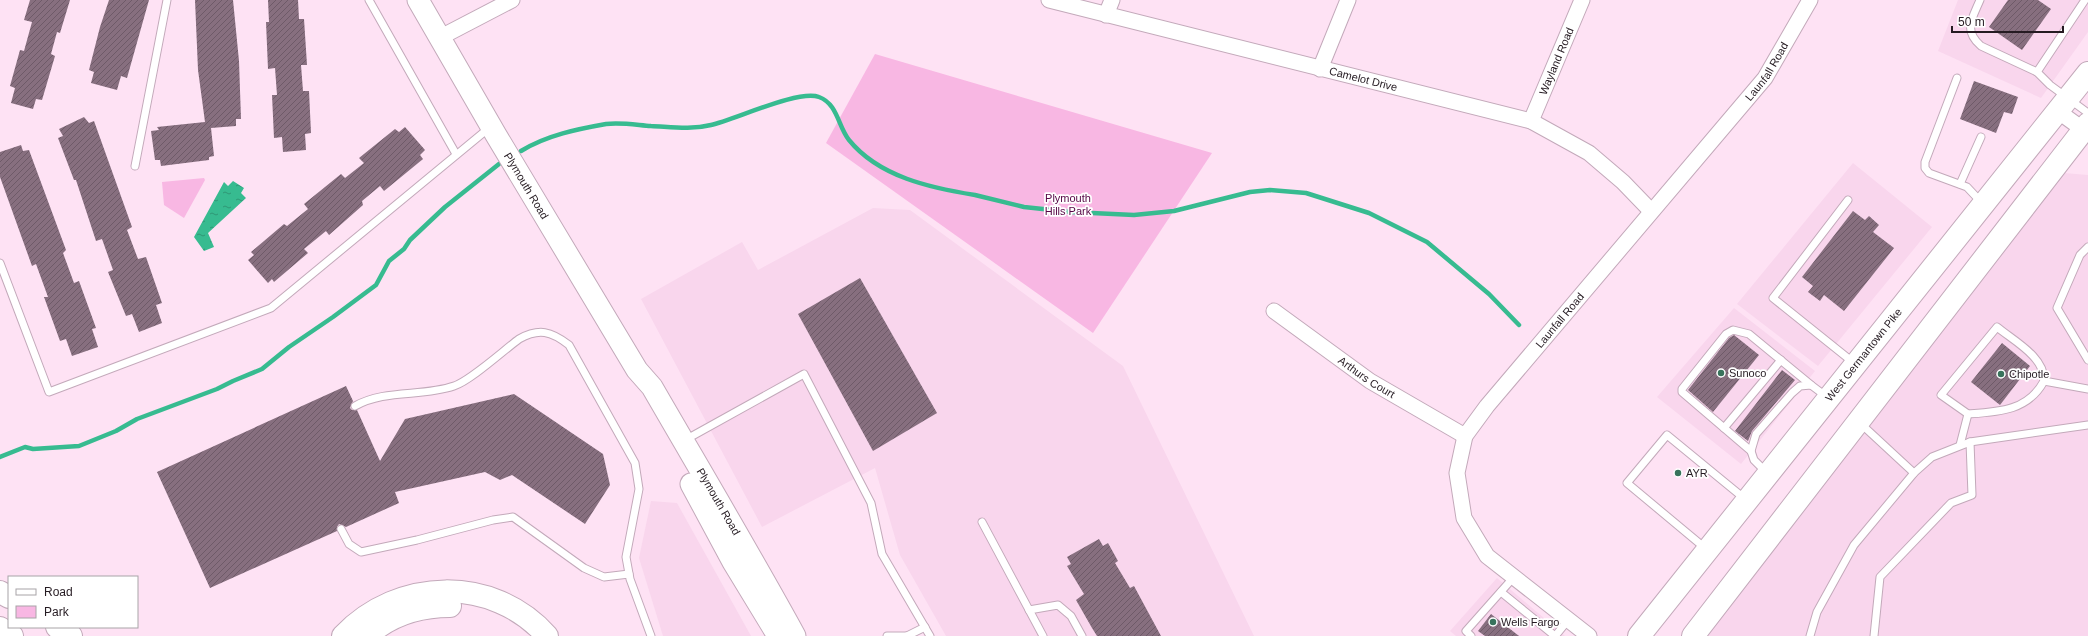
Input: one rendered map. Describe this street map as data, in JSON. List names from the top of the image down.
{
  "streets": {
    "main road": ["Plymouth Road", "West Germantown Pike"],
    "street": [
      "Wayland Road",
      "Launfall Road",
      "Camelot Drive",
      "Arthurs Court"
    ]
  },
  "crossings": [
    ["Wayland Road", "Camelot Drive"],
    ["Launfall Road", "Camelot Drive"],
    ["Launfall Road", "Arthurs Court"]
  ],
  "parks": ["Plymouth Hills Park"],
  "places": [
    "Sunoco",
    "Chipotle",
    "AYR",
    "Wells Fargo"
  ],
  "legend": ["Road", "Park"],
  "scale_bar": "50 m"
}
